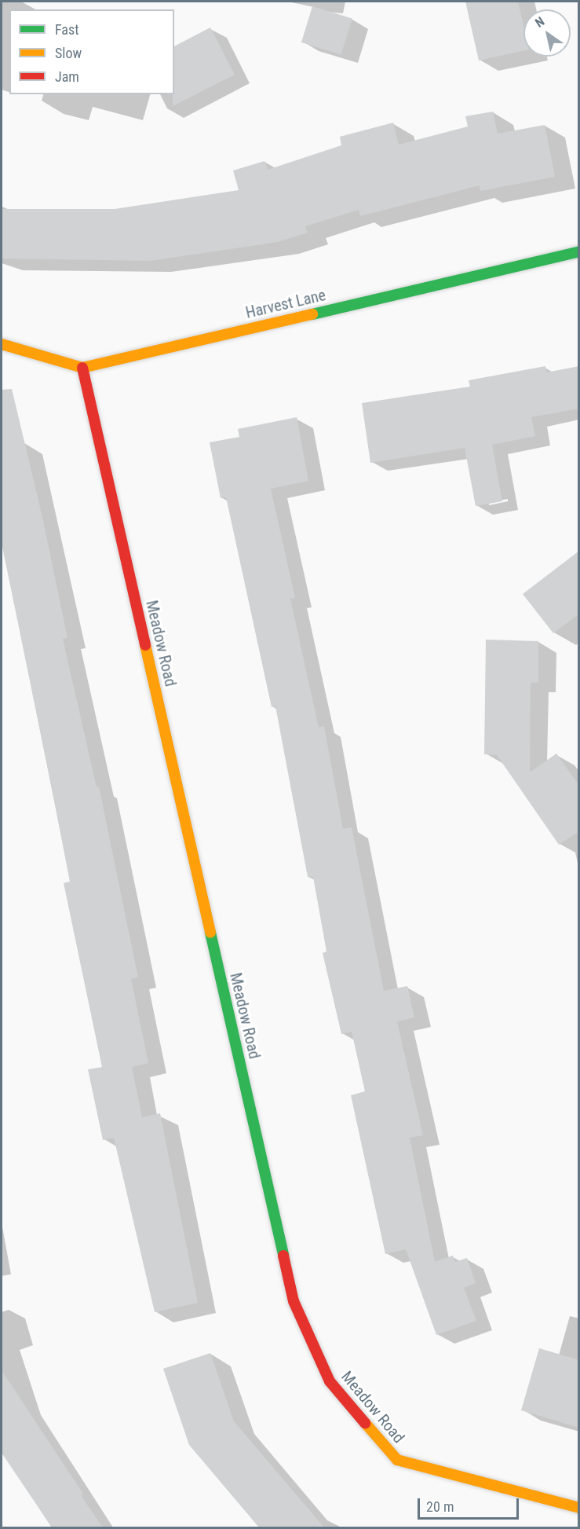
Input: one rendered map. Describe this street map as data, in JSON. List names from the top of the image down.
{
  "streets": {
    "street": ["Harvest Lane", "Meadow Road"]
  },
  "crossings": [
    ["Harvest Lane", "Meadow Road"]
  ],
  "legend": ["Fast", "Slow", "Jam"],
  "scale_bar": "20 m",
  "north": "top left"
}
